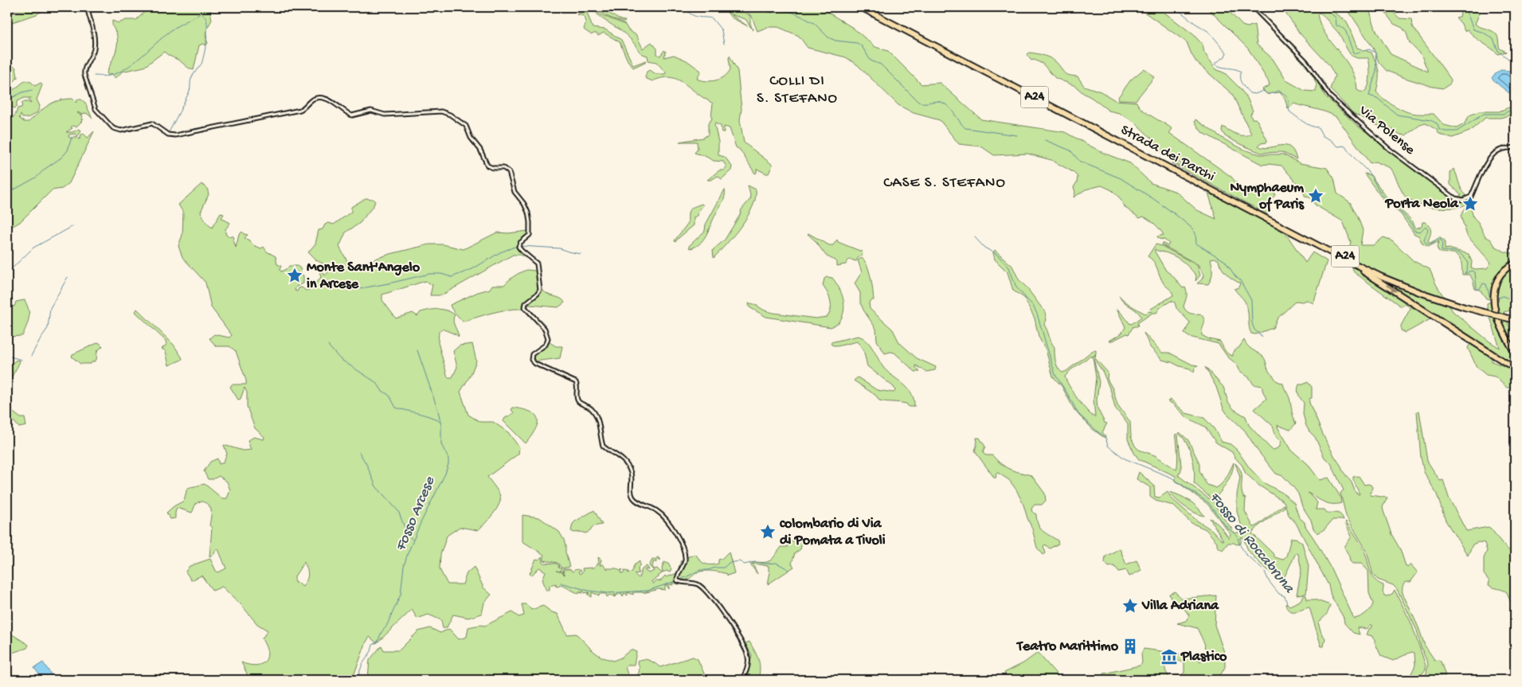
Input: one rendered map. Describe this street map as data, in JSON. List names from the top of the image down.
{
  "streets": {
    "highway": ["A24", "Strada dei Parchi"],
    "street": ["Via Polense"]
  },
  "districts": ["COLLI DI S. STEFANO", "CASE S. STEFANO"],
  "water": ["Fosso Arcese", "Fosso di Roccabruna"],
  "places": {
    "place": [
      "Nymphaeum of Paris",
      "Porta Neola",
      "Monte Sant'Angelo in Arcese",
      "colombario di Via di Pomata a Tivoli",
      "Villa Adriana"
    ],
    "building": ["Teatro Marittimo"],
    "museum": ["Plastico"]
  }
}
